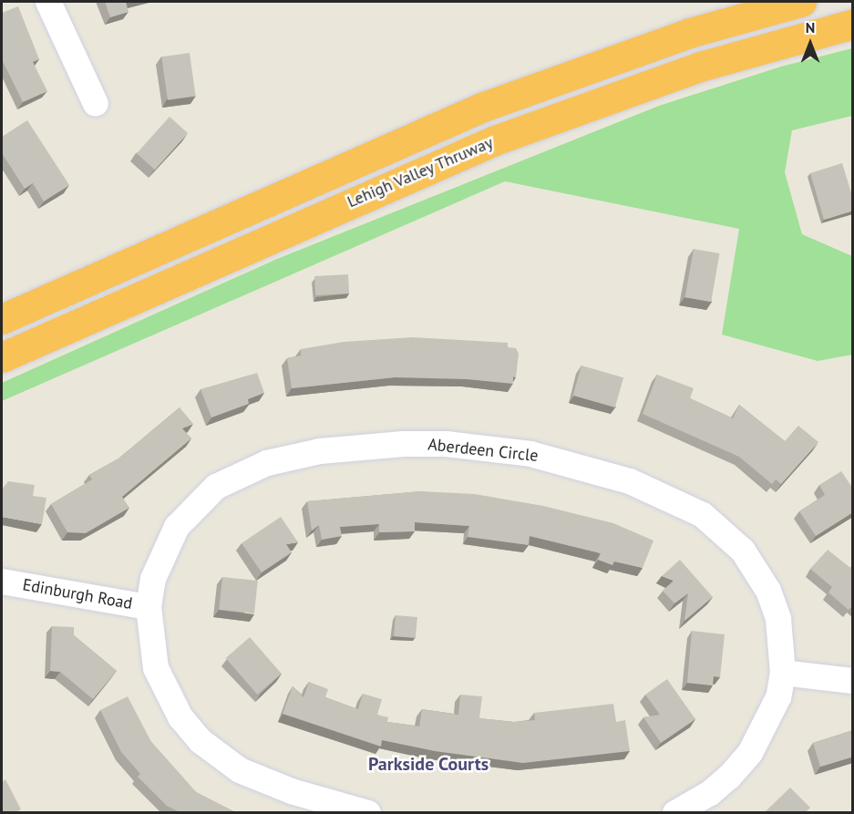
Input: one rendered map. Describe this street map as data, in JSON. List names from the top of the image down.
{
  "streets": {
    "highway": ["Lehigh Valley Thruway"],
    "street": ["Aberdeen Circle", "Edinburgh Road"]
  },
  "crossings": [
    ["Aberdeen Circle", "Edinburgh Road"]
  ],
  "districts": ["Parkside Courts"],
  "north": "top"
}
